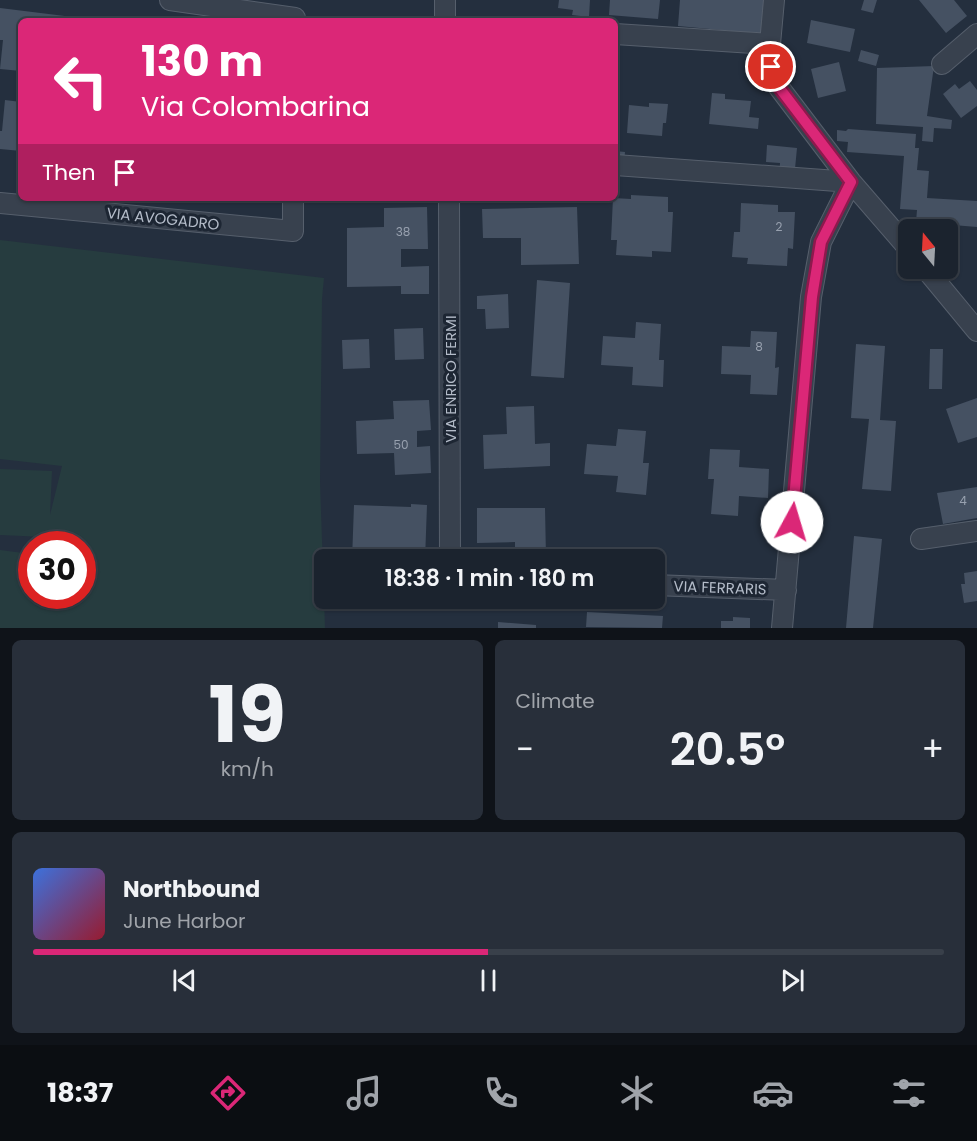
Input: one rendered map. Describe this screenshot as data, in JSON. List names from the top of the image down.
{
  "streets": {
    "street": ["VIA AVOGADRO", "VIA ENRICO FERMI", "VIA FERRARIS"]
  },
  "house_numbers": [
    "2",
    "38",
    "8",
    "50",
    "4"
  ],
  "north": "top",
  "page": {
    "turn": ["130 m", "Via Colombarina"],
    "then": "Then",
    "limit": "30",
    "trip": "18:38 · 1 min · 180 m",
    "tile": [
      ["19", "km/h"],
      "Climate"
    ],
    "heat": ["−", "20.5°", "+"],
    "song": ["Northbound", "June Harbor"],
    "tabs": "18:37"
  }
}
